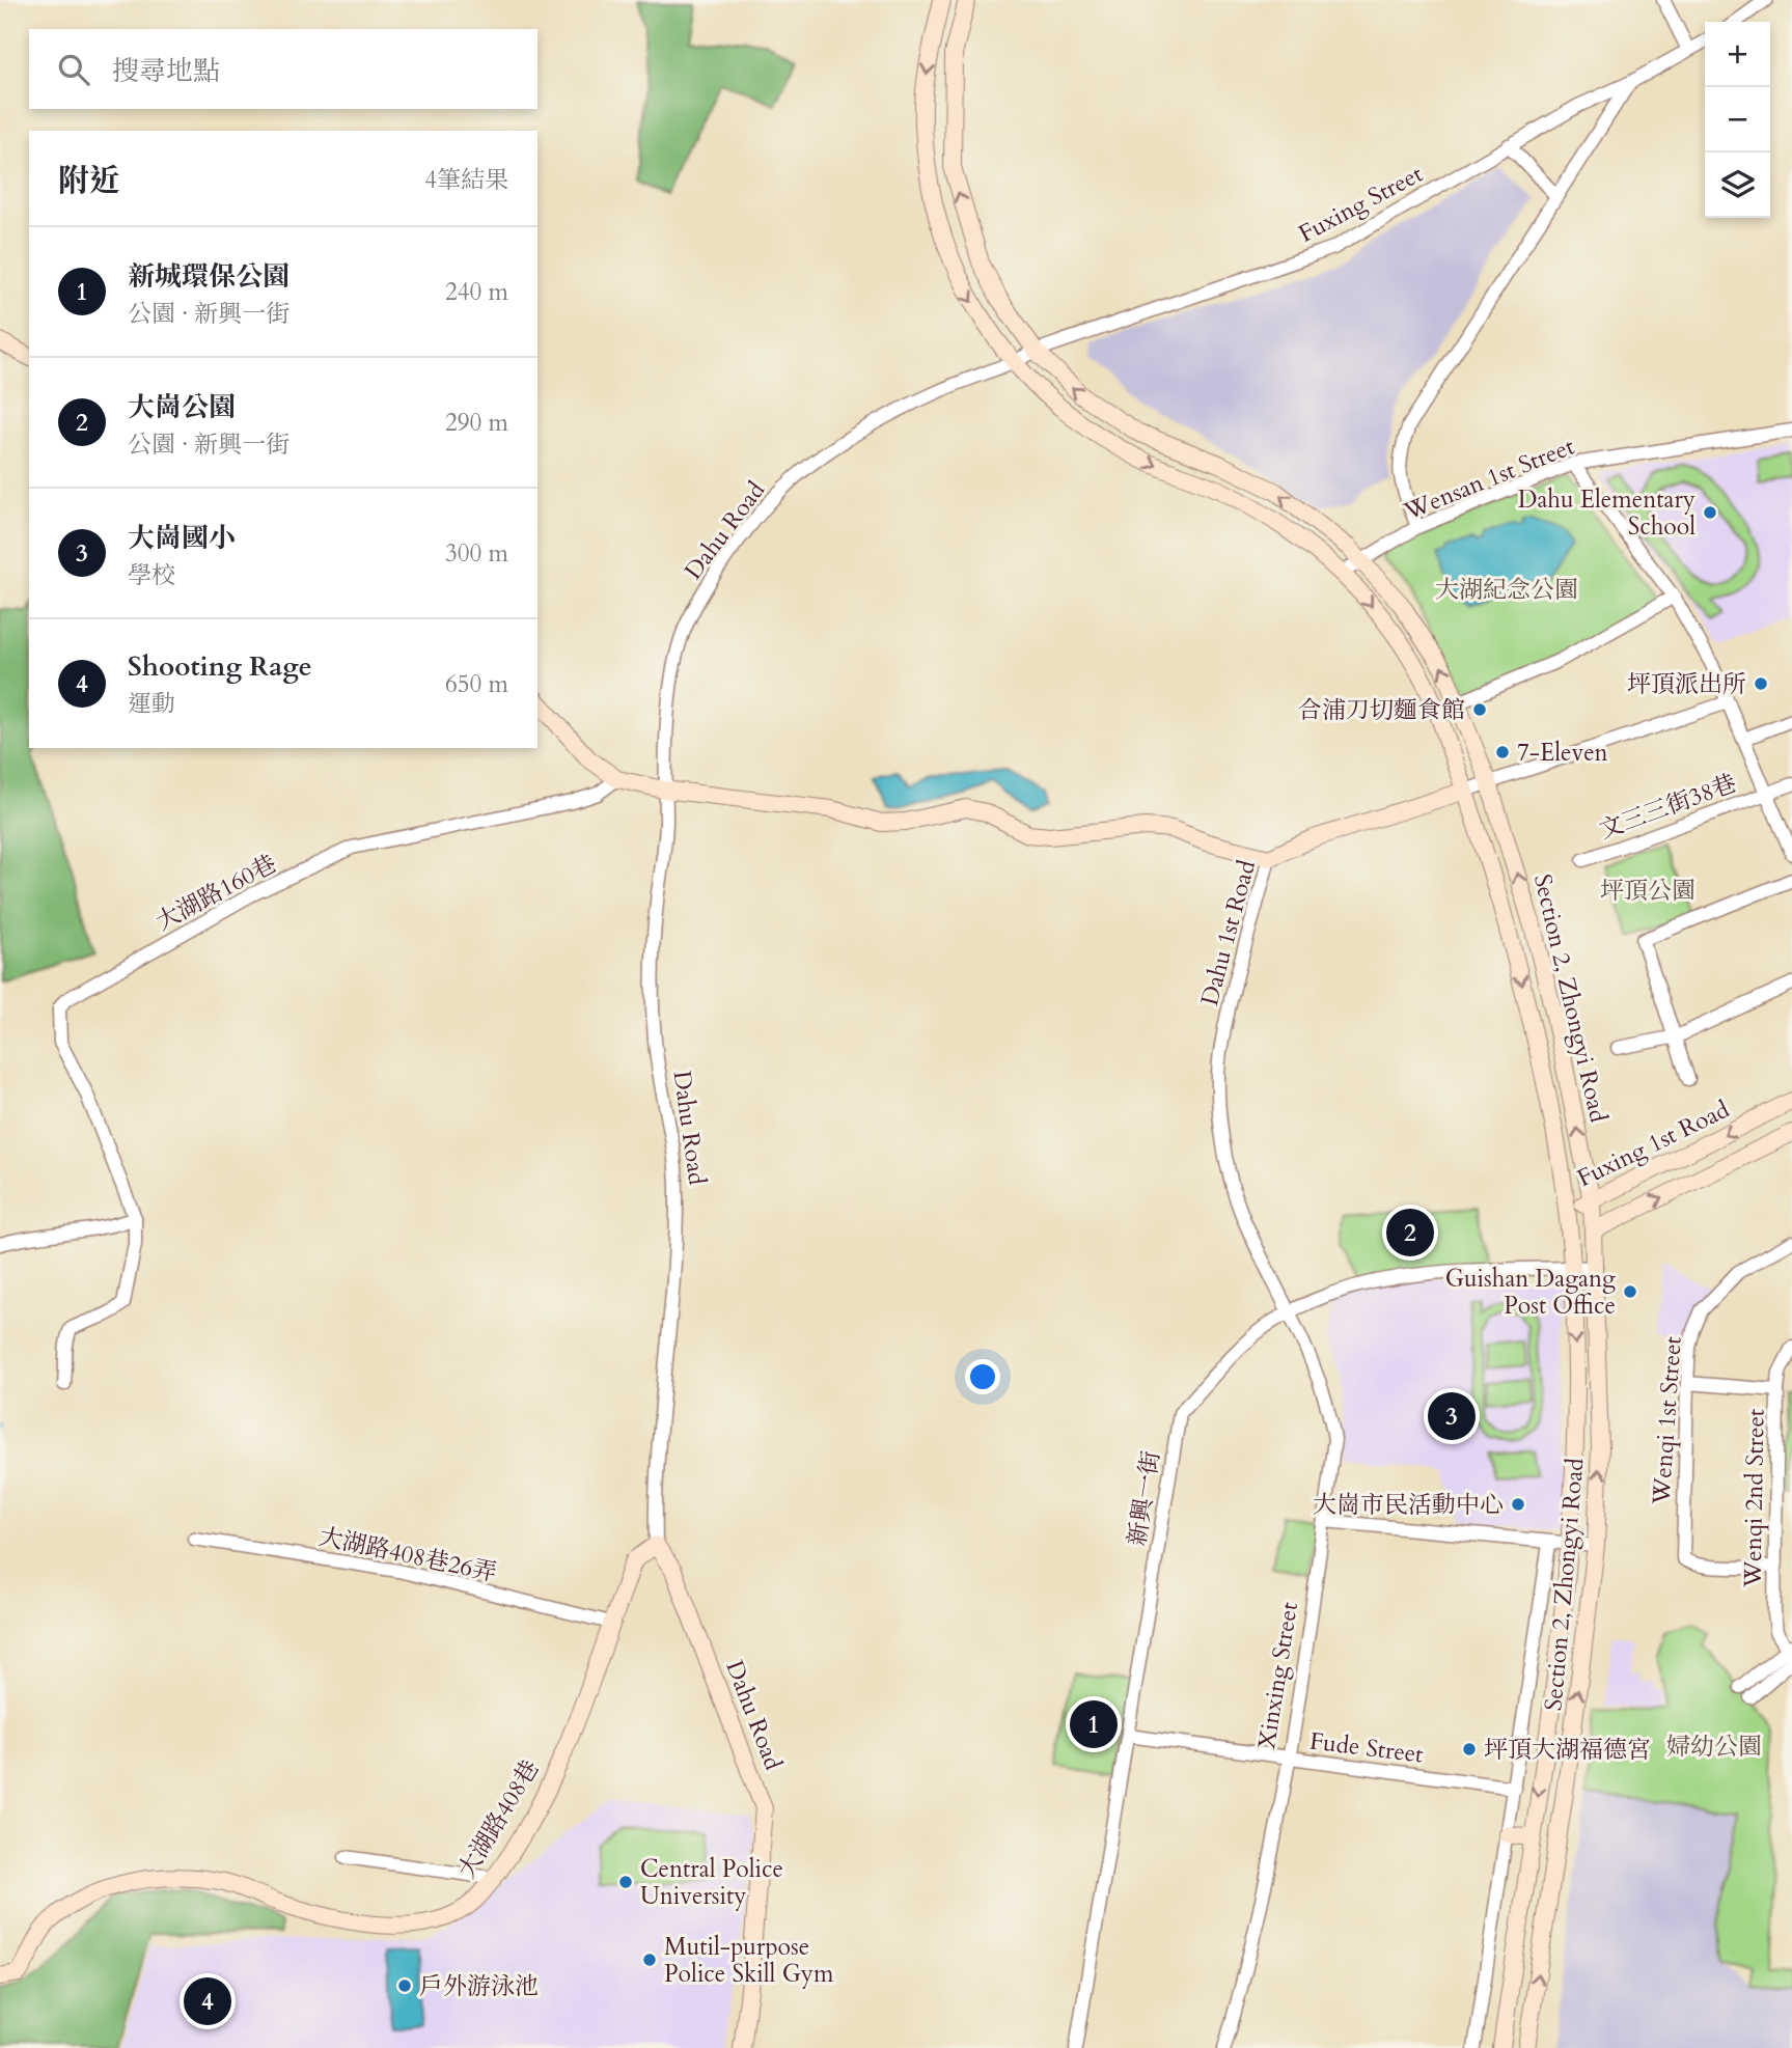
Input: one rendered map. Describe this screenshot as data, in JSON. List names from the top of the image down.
{
  "streets": {
    "street": [
      "Fuxing Street",
      "Wensan 1st Street",
      "Dahu Road",
      "文三三街38巷",
      "大湖路160巷",
      "Dahu 1st Road",
      "Section 2, Zhongyi Road",
      "Fuxing 1st Road",
      "Wenqi 1st Street",
      "新興一街",
      "Wenqi 2nd Street",
      "大湖路408巷26弄",
      "Xinxing Street",
      "Fude Street",
      "大湖路408巷"
    ]
  },
  "crossings": [
    ["Fuxing Street", "Dahu Road"],
    ["Fuxing Street", "Section 2, Zhongyi Road"],
    ["Wensan 1st Street", "Section 2, Zhongyi Road"],
    ["Dahu Road", "Section 2, Zhongyi Road"],
    ["Dahu Road", "大湖路408巷"],
    ["Dahu 1st Road", "Section 2, Zhongyi Road"],
    ["Dahu 1st Road", "新興一街"],
    ["Dahu 1st Road", "Xinxing Street"],
    ["Section 2, Zhongyi Road", "Fuxing 1st Road"],
    ["Section 2, Zhongyi Road", "新興一街"],
    ["Wenqi 1st Street", "Wenqi 2nd Street"],
    ["新興一街", "Xinxing Street"],
    ["新興一街", "Fude Street"],
    ["大湖路408巷26弄", "大湖路408巷"],
    ["Xinxing Street", "Fude Street"]
  ],
  "parks": ["大湖紀念公園", "坪頂公園", "婦幼公園"],
  "places": [
    "Dahu Elementary School",
    "坪頂派出所",
    "合浦刀切麵食館",
    "7-Eleven",
    "Guishan Dagang Post Office",
    "大崗市民活動中心",
    "坪頂大湖福德宮",
    "Central Police University",
    "Mutil-purpose Police Skill Gym",
    "戶外游泳池"
  ],
  "page": {
    "map_buttons": ["+", "−"],
    "search": "搜尋地點",
    "heading": ["附近", "4筆結果"],
    "list": [
      {
        "mark": "1",
        "name": "新城環保公園",
        "note": "公園 · 新興一街",
        "value": "240 m"
      },
      {
        "mark": "2",
        "name": "大崗公園",
        "note": "公園 · 新興一街",
        "value": "290 m"
      },
      {
        "mark": "3",
        "name": "大崗國小",
        "note": "學校",
        "value": "300 m"
      },
      {
        "mark": "4",
        "name": "Shooting Rage",
        "note": "運動",
        "value": "650 m"
      }
    ],
    "pins": [
      "2",
      "3",
      "1",
      "4"
    ]
  }
}
